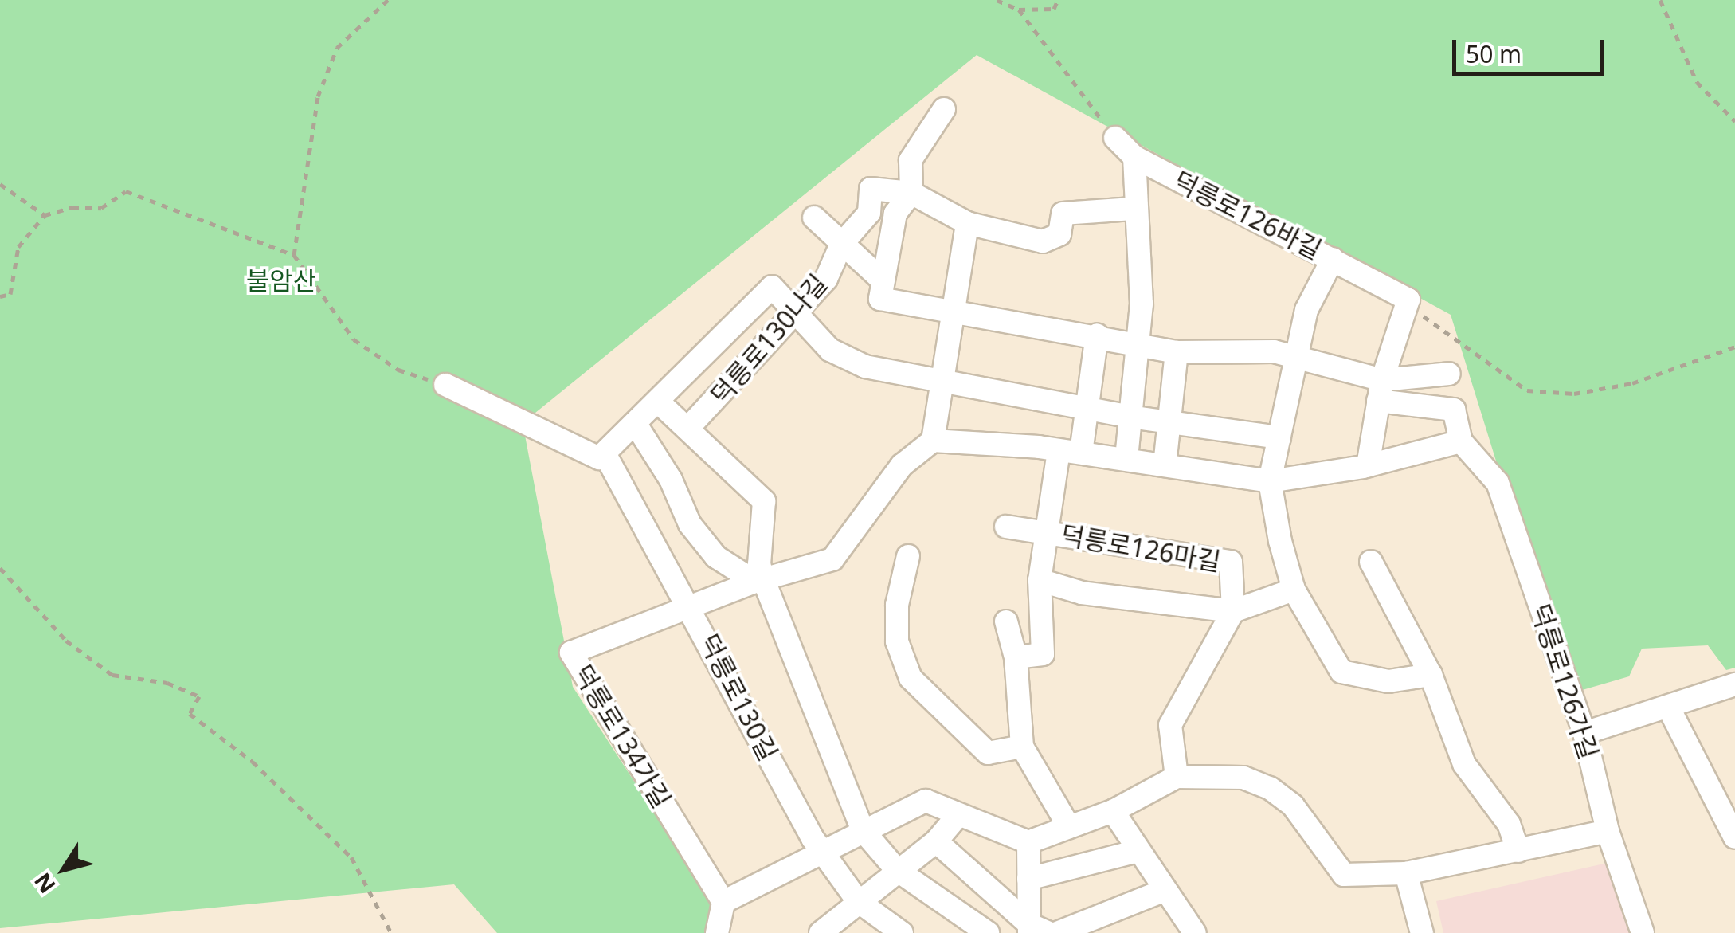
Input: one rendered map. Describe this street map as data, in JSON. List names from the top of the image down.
{
  "streets": {
    "street": [
      "덕릉로126바길",
      "덕릉로130나길",
      "덕릉로126마길",
      "덕릉로126가길",
      "덕릉로130길",
      "덕릉로134가길"
    ]
  },
  "crossings": [
    ["덕릉로126바길", "덕릉로126가길"],
    ["덕릉로130길", "덕릉로134가길"]
  ],
  "parks": ["불암산"],
  "scale_bar": "50 m",
  "north": "bottom left"
}
